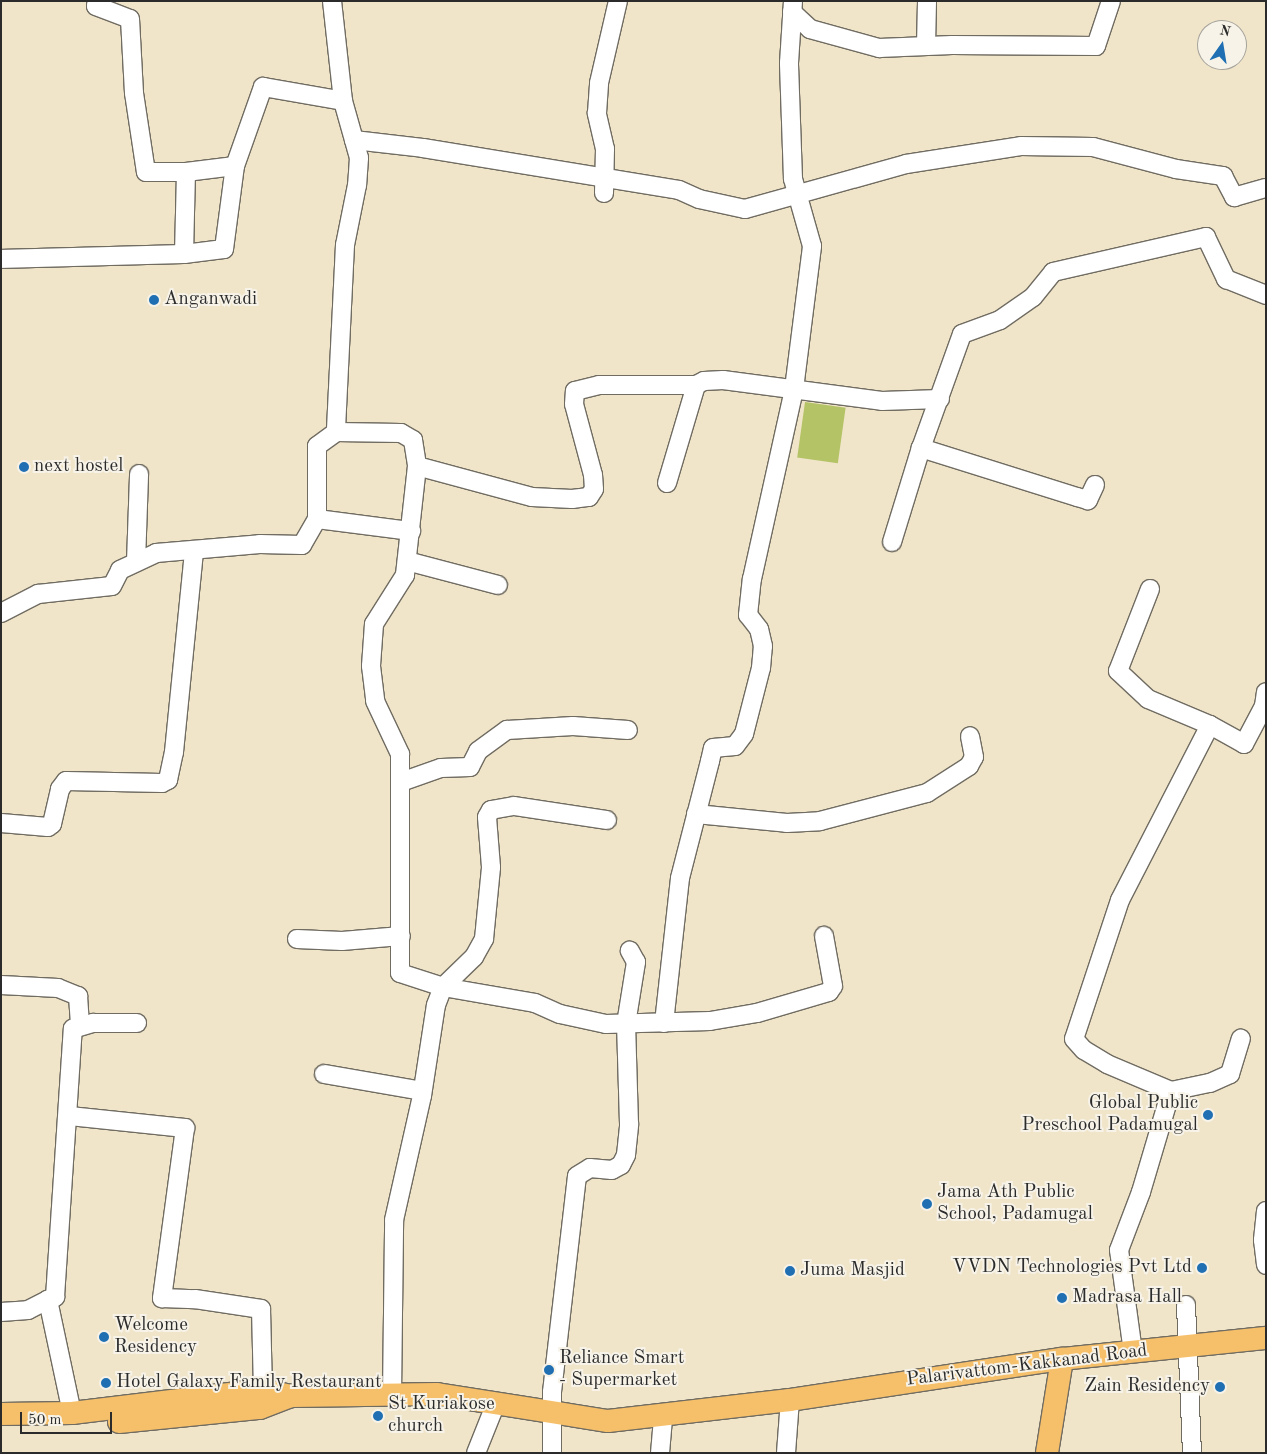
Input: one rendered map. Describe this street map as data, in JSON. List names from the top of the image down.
{
  "streets": {
    "main road": ["Palarivattom-Kakkanad Road"]
  },
  "places": [
    "Anganwadi",
    "next hostel",
    "Global Public Preschool Padamugal",
    "Jama Ath Public School, Padamugal",
    "VVDN Technologies Pvt Ltd",
    "Juma Masjid",
    "Madrasa Hall",
    "Welcome Residency",
    "Reliance Smart - Supermarket",
    "Hotel Galaxy Family Restaurant",
    "Zain Residency",
    "St Kuriakose church"
  ],
  "scale_bar": "50 m",
  "north": "top"
}
